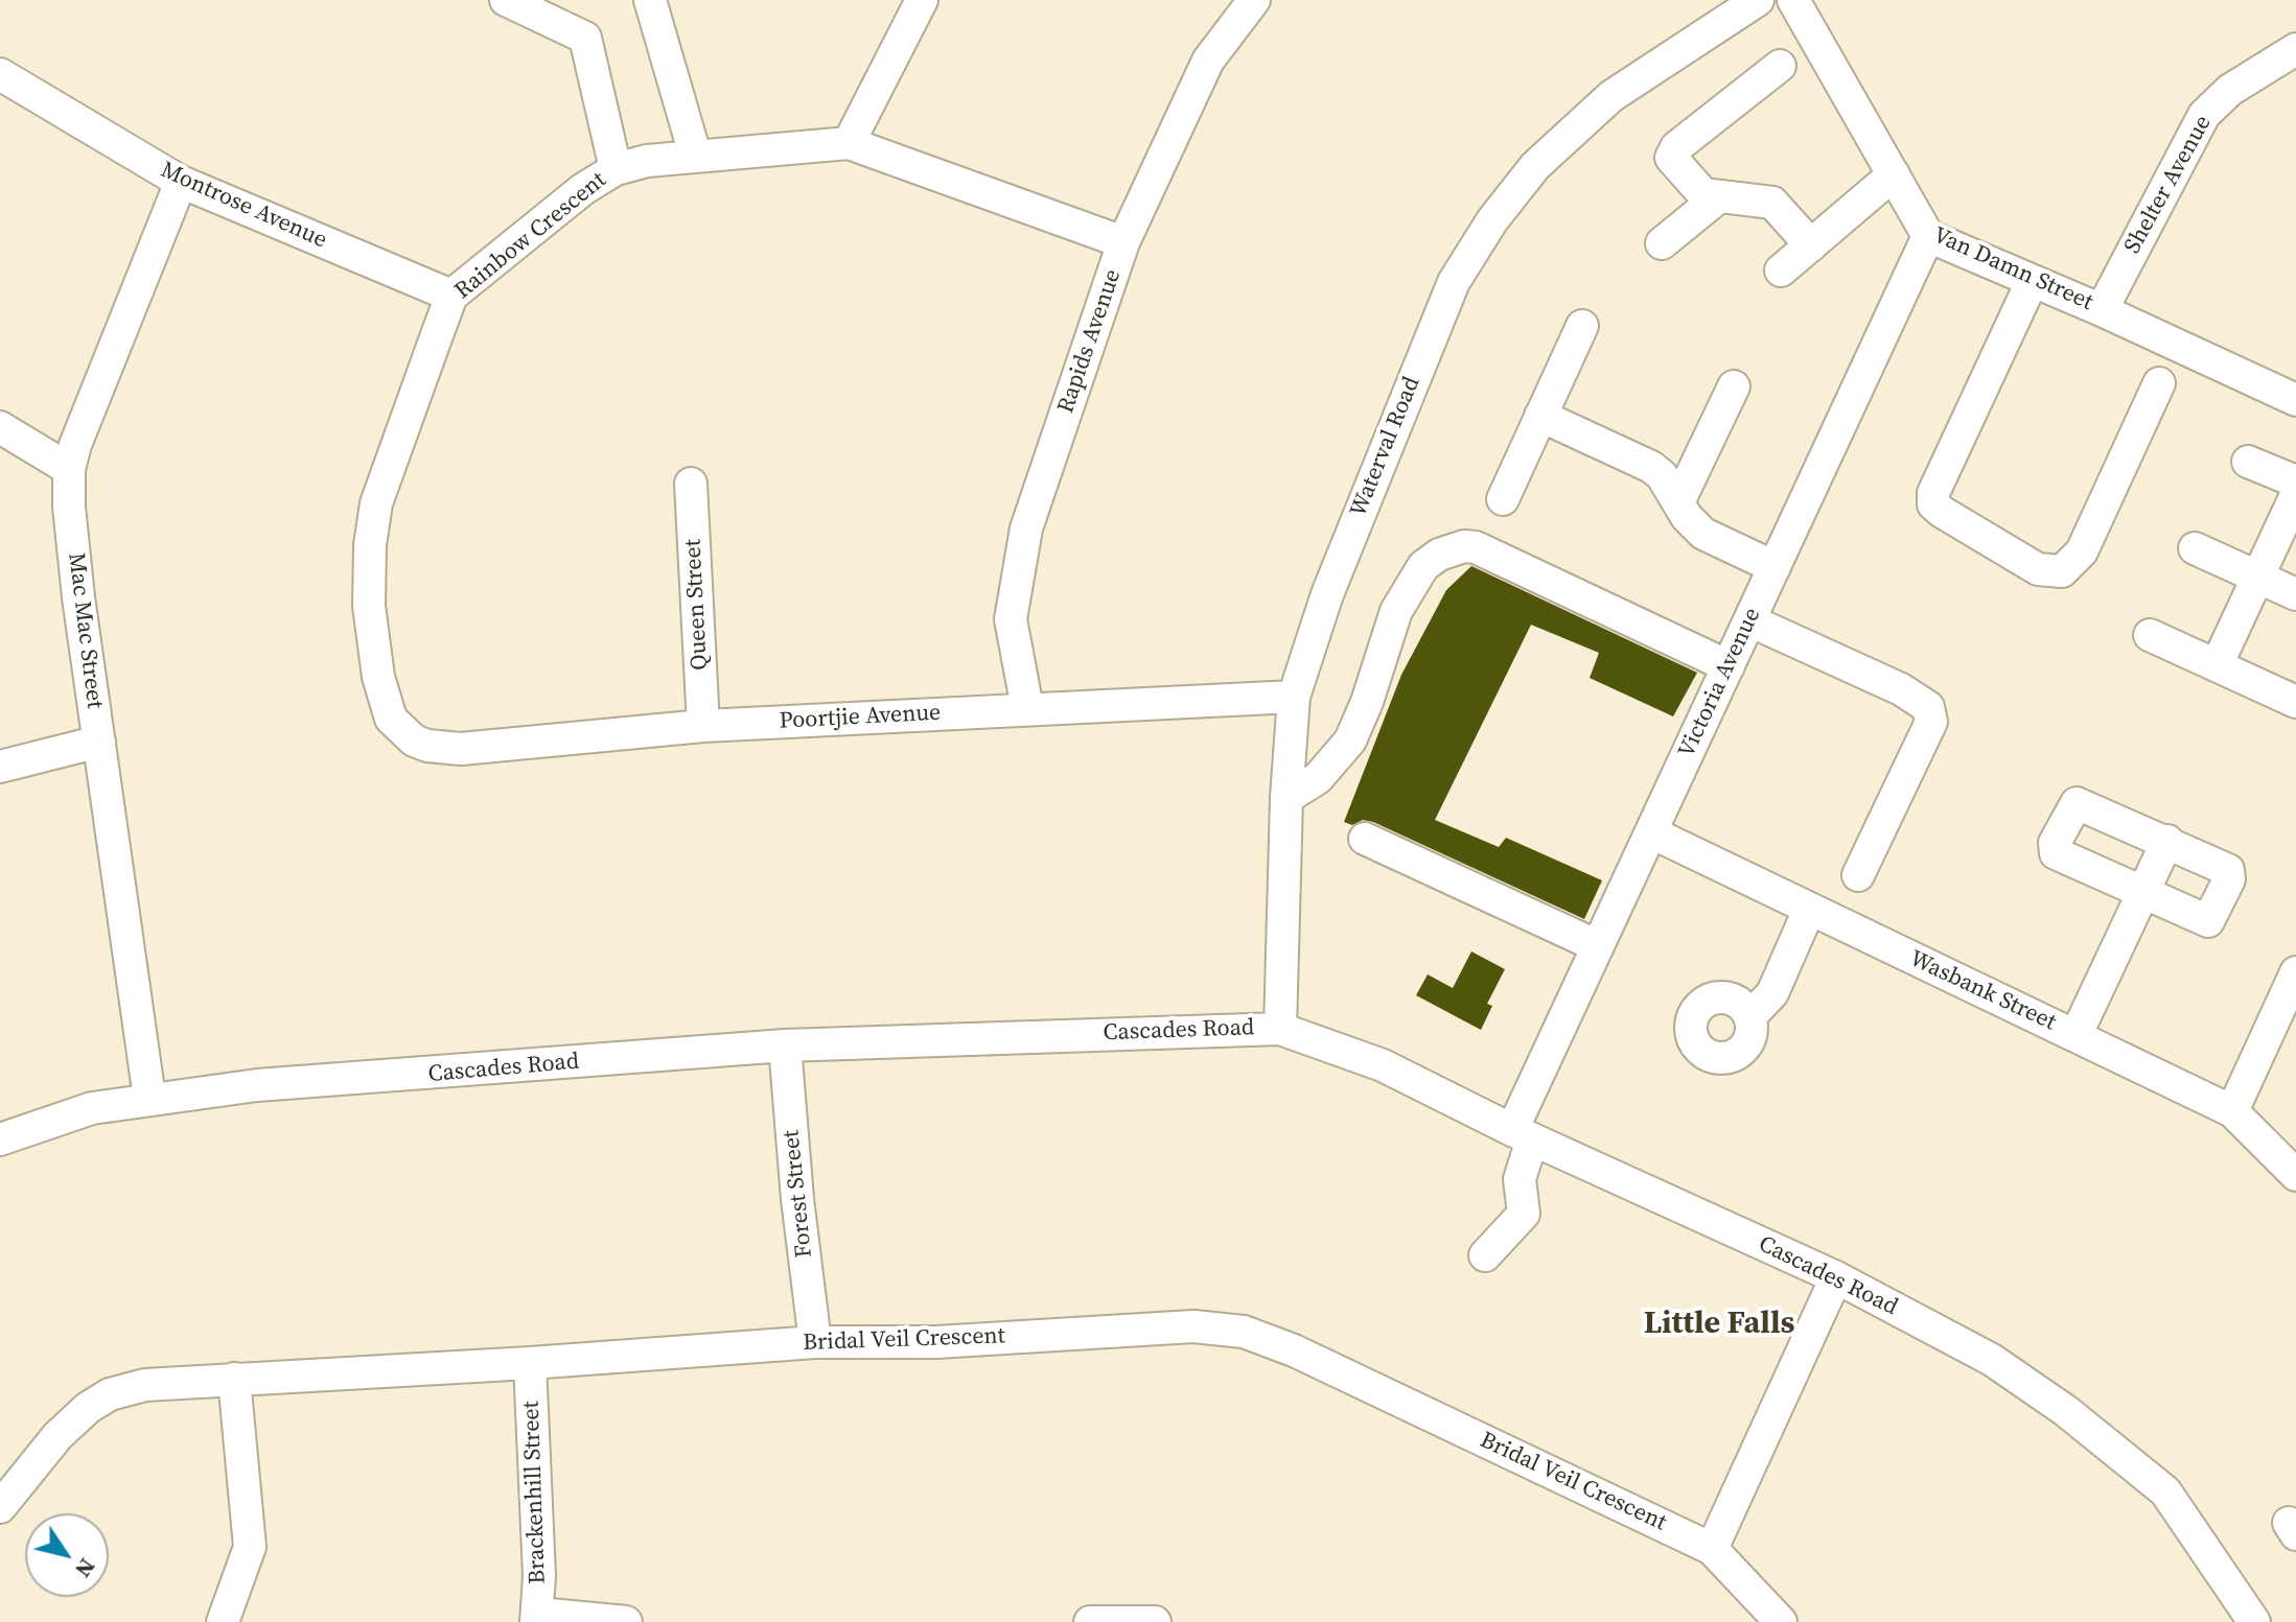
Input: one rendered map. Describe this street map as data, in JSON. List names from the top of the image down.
{
  "streets": {
    "street": [
      "Shelter Avenue",
      "Montrose Avenue",
      "Rainbow Crescent",
      "Van Damn Street",
      "Rapids Avenue",
      "Waterval Road",
      "Queen Street",
      "Mac Mac Street",
      "Victoria Avenue",
      "Poortjie Avenue",
      "Wasbank Street",
      "Cascades Road",
      "Forest Street",
      "Bridal Veil Crescent",
      "Brackenhill Street"
    ]
  },
  "crossings": [
    ["Shelter Avenue", "Van Damn Street"],
    ["Montrose Avenue", "Rainbow Crescent"],
    ["Montrose Avenue", "Mac Mac Street"],
    ["Rainbow Crescent", "Rapids Avenue"],
    ["Rainbow Crescent", "Poortjie Avenue"],
    ["Van Damn Street", "Victoria Avenue"],
    ["Rapids Avenue", "Poortjie Avenue"],
    ["Waterval Road", "Poortjie Avenue"],
    ["Waterval Road", "Cascades Road"],
    ["Queen Street", "Poortjie Avenue"],
    ["Mac Mac Street", "Cascades Road"],
    ["Victoria Avenue", "Wasbank Street"],
    ["Victoria Avenue", "Cascades Road"],
    ["Cascades Road", "Forest Street"],
    ["Forest Street", "Bridal Veil Crescent"],
    ["Bridal Veil Crescent", "Brackenhill Street"]
  ],
  "districts": ["Little Falls"],
  "north": "bottom right"
}
